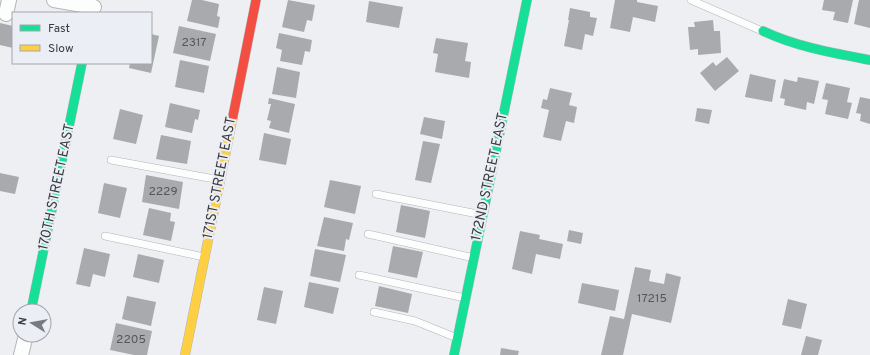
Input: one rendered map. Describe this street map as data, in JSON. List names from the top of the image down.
{
  "streets": {
    "street": ["172ND STREET EAST", "171ST STREET EAST", "170TH STREET EAST"]
  },
  "house_numbers": [
    "2317",
    "2229",
    "17215",
    "2205"
  ],
  "legend": ["Fast", "Slow"],
  "north": "left"
}
